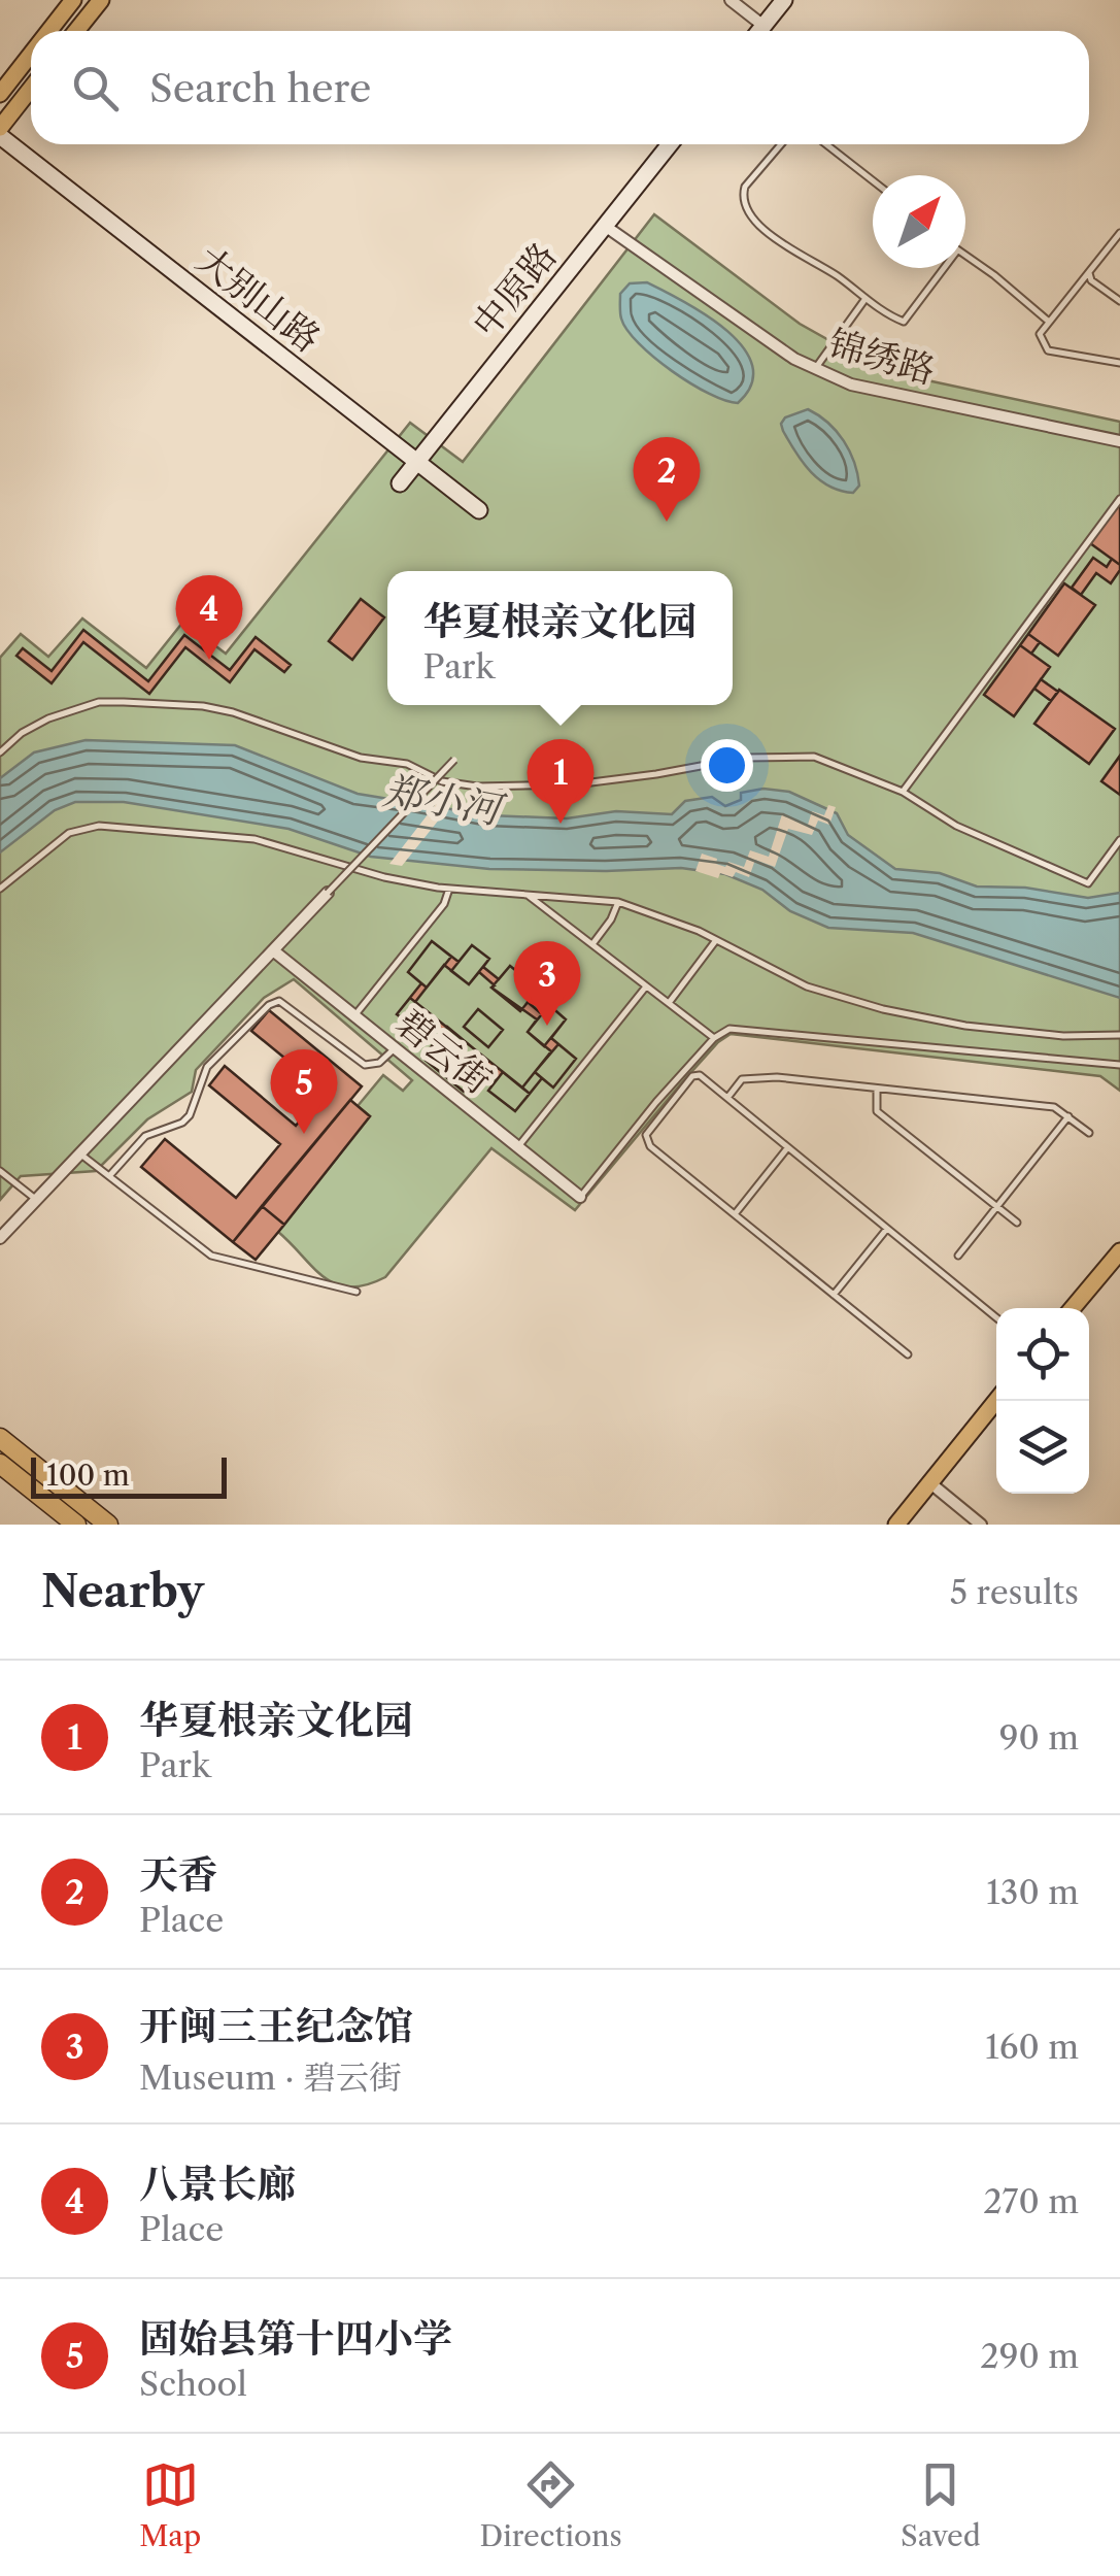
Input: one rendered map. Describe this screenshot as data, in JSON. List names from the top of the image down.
{
  "streets": {
    "main road": ["中原路", "大别山路"],
    "street": ["锦绣路", "碧云街"]
  },
  "crossings": [
    ["中原路", "大别山路"],
    ["中原路", "锦绣路"]
  ],
  "water": ["郑小河"],
  "scale_bar": "100 m",
  "north": "top right",
  "page": {
    "search": "Search here",
    "pins": [
      "2",
      "4",
      "1",
      "3",
      "5"
    ],
    "popup": ["华夏根亲文化园", "Park"],
    "scale": "100 m",
    "heading": ["Nearby", "5 results"],
    "list": [
      {
        "mark": "1",
        "name": "华夏根亲文化园",
        "note": "Park",
        "value": "90 m"
      },
      {
        "mark": "2",
        "name": "天香",
        "note": "Place",
        "value": "130 m"
      },
      {
        "mark": "3",
        "name": "开闽三王纪念馆",
        "note": "Museum · 碧云街",
        "value": "160 m"
      },
      {
        "mark": "4",
        "name": "八景长廊",
        "note": "Place",
        "value": "270 m"
      },
      {
        "mark": "5",
        "name": "固始县第十四小学",
        "note": "School",
        "value": "290 m"
      }
    ],
    "nav": ["Map", "Directions", "Saved"]
  }
}
